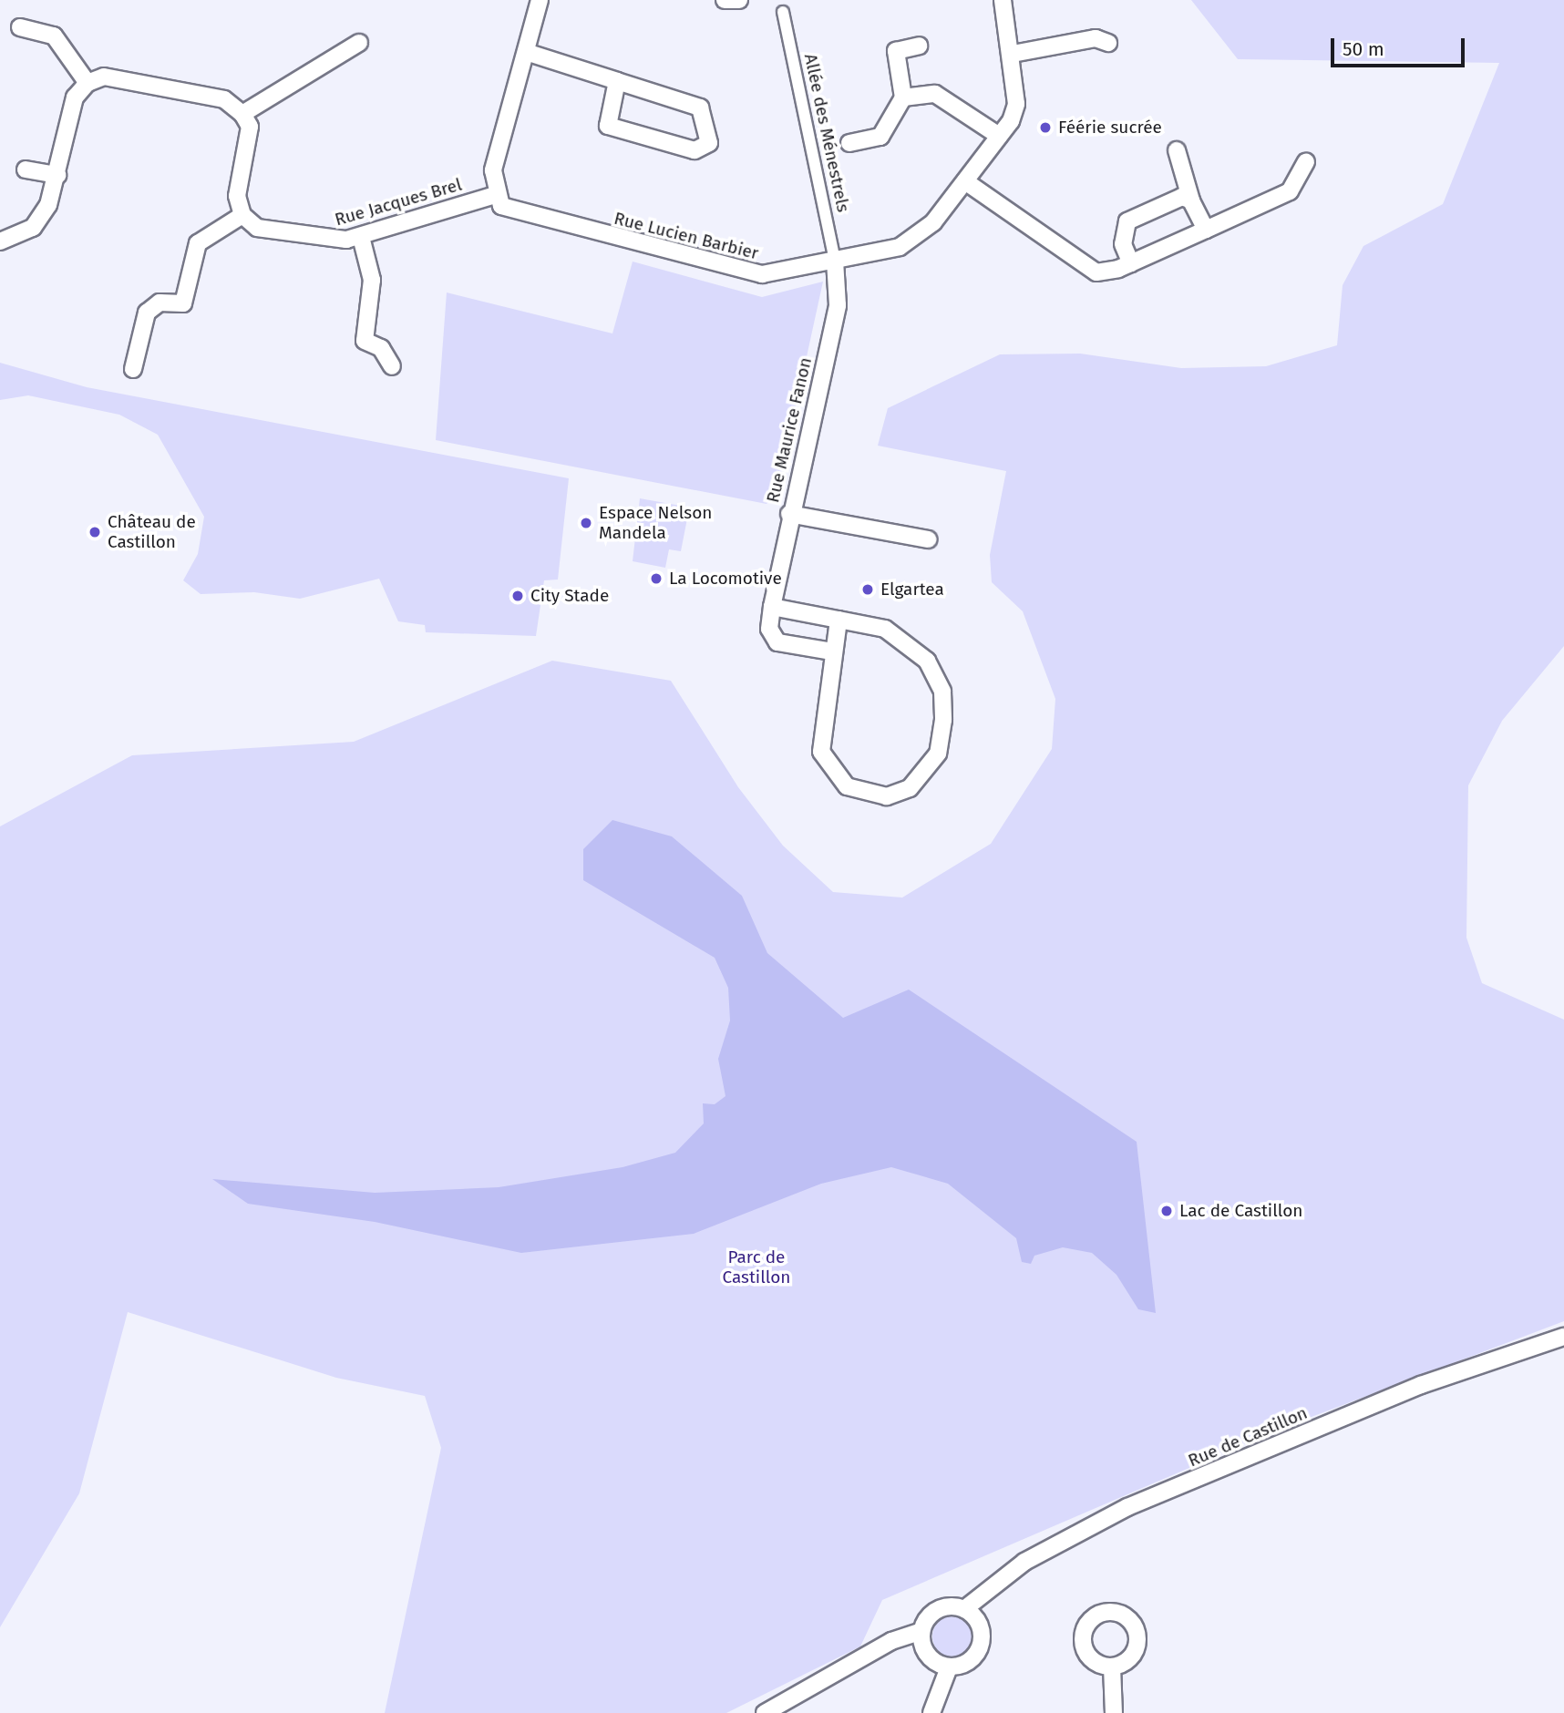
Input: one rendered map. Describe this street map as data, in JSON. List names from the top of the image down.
{
  "streets": {
    "street": [
      "Allée des Ménestrels",
      "Rue Jacques Brel",
      "Rue Lucien Barbier",
      "Rue Maurice Fanon",
      "Rue de Castillon"
    ]
  },
  "crossings": [
    ["Allée des Ménestrels", "Rue Lucien Barbier"],
    ["Allée des Ménestrels", "Rue Maurice Fanon"],
    ["Rue Jacques Brel", "Rue Lucien Barbier"],
    ["Rue Lucien Barbier", "Rue Maurice Fanon"]
  ],
  "parks": ["Parc de Castillon"],
  "places": [
    "Féérie sucrée",
    "Espace Nelson Mandela",
    "Château de Castillon",
    "La Locomotive",
    "Elgartea",
    "City Stade",
    "Lac de Castillon"
  ],
  "scale_bar": "50 m"
}
